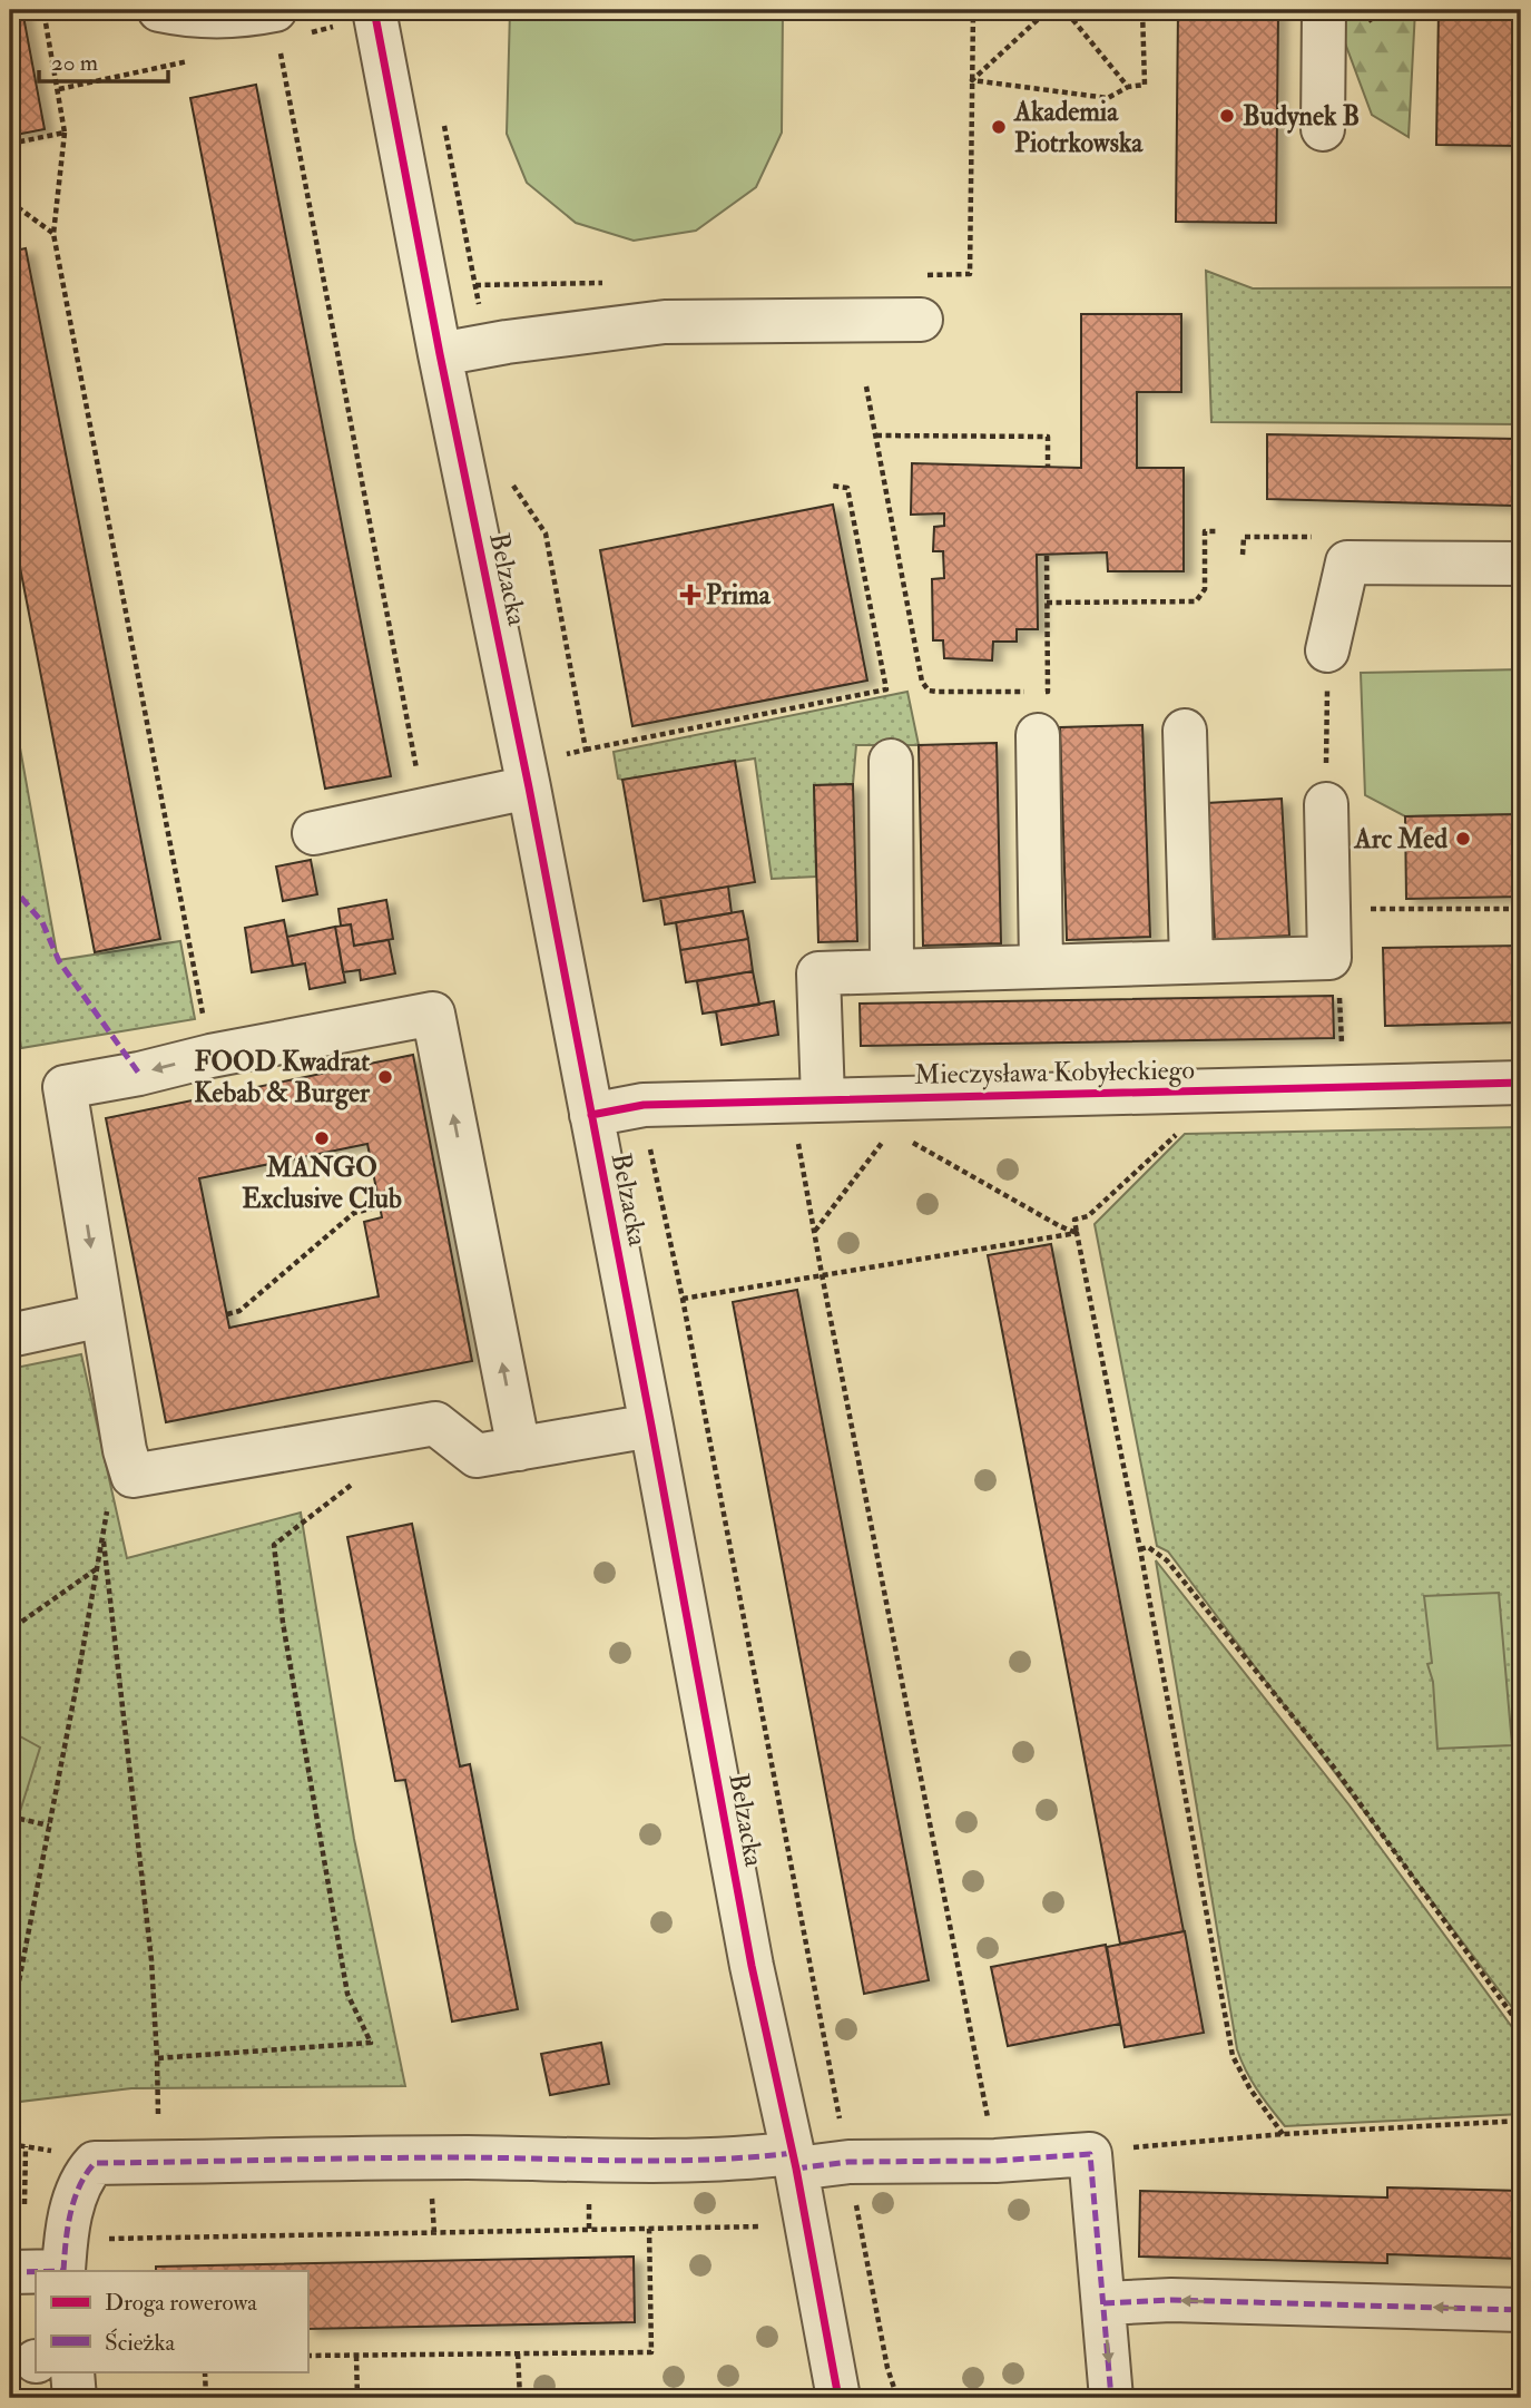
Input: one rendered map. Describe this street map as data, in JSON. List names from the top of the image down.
{
  "streets": {
    "street": ["Belzacka", "Mieczysława Kobyłeckiego"]
  },
  "crossings": [
    ["Belzacka", "Mieczysława Kobyłeckiego"]
  ],
  "places": {
    "other": [
      "Budynek B",
      "Akademia Piotrkowska",
      "Arc Med",
      "FOOD Kwadrat Kebab & Burger",
      "MANGO Exclusive Club"
    ],
    "health": ["Prima"]
  },
  "legend": ["Droga rowerowa", "Ścieżka"],
  "scale_bar": "20 m"
}
